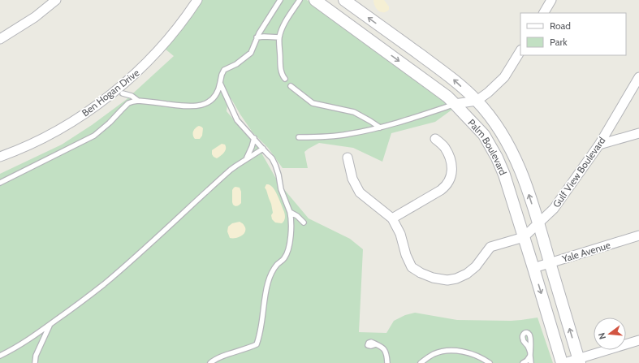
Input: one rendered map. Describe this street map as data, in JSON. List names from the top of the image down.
{
  "streets": {
    "street": [
      "Ben Hogan Drive",
      "Palm Boulevard",
      "Gulf View Boulevard",
      "Yale Avenue"
    ]
  },
  "crossings": [
    ["Palm Boulevard", "Gulf View Boulevard"],
    ["Palm Boulevard", "Yale Avenue"]
  ],
  "legend": ["Road", "Park"],
  "north": "left"
}
